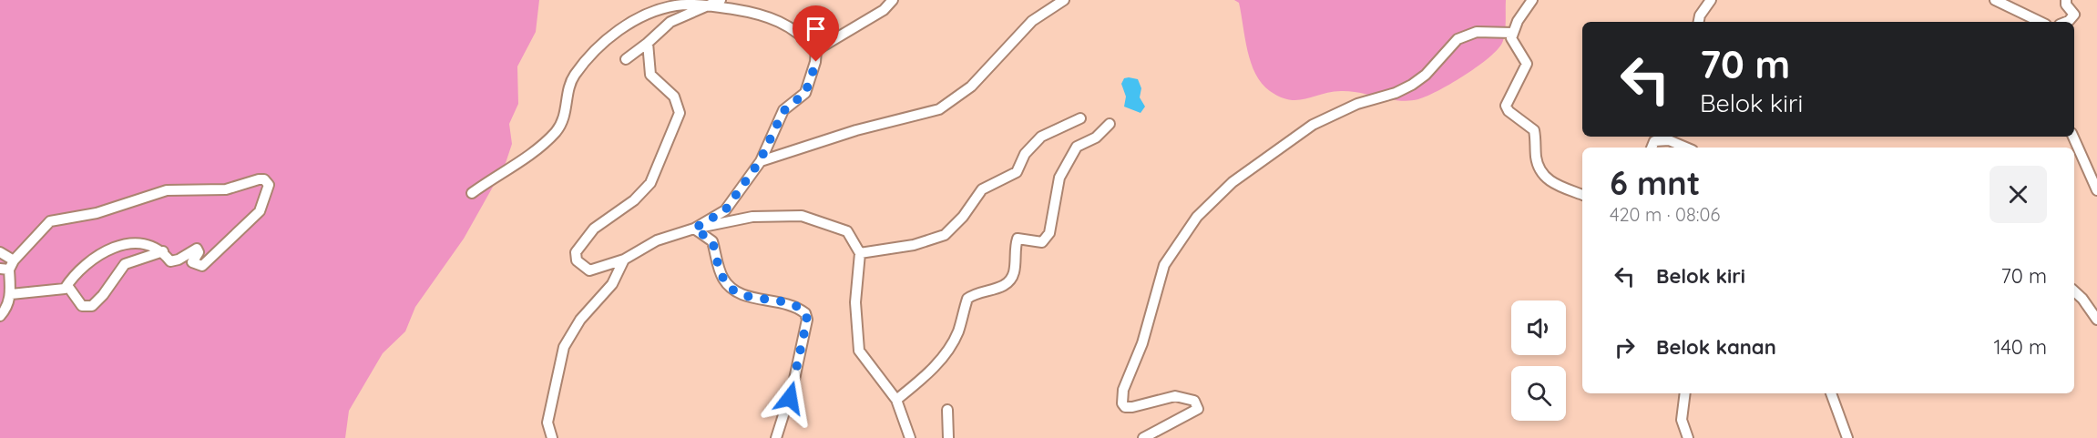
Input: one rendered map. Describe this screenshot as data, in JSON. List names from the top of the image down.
{
  "page": {
    "turn": ["70 m", "Belok kiri"],
    "heading": ["6 mnt", "420 m · 08:06"],
    "list": [
      {
        "name": "Belok kiri",
        "value": "70 m"
      },
      {
        "name": "Belok kanan",
        "value": "140 m"
      }
    ]
  }
}
